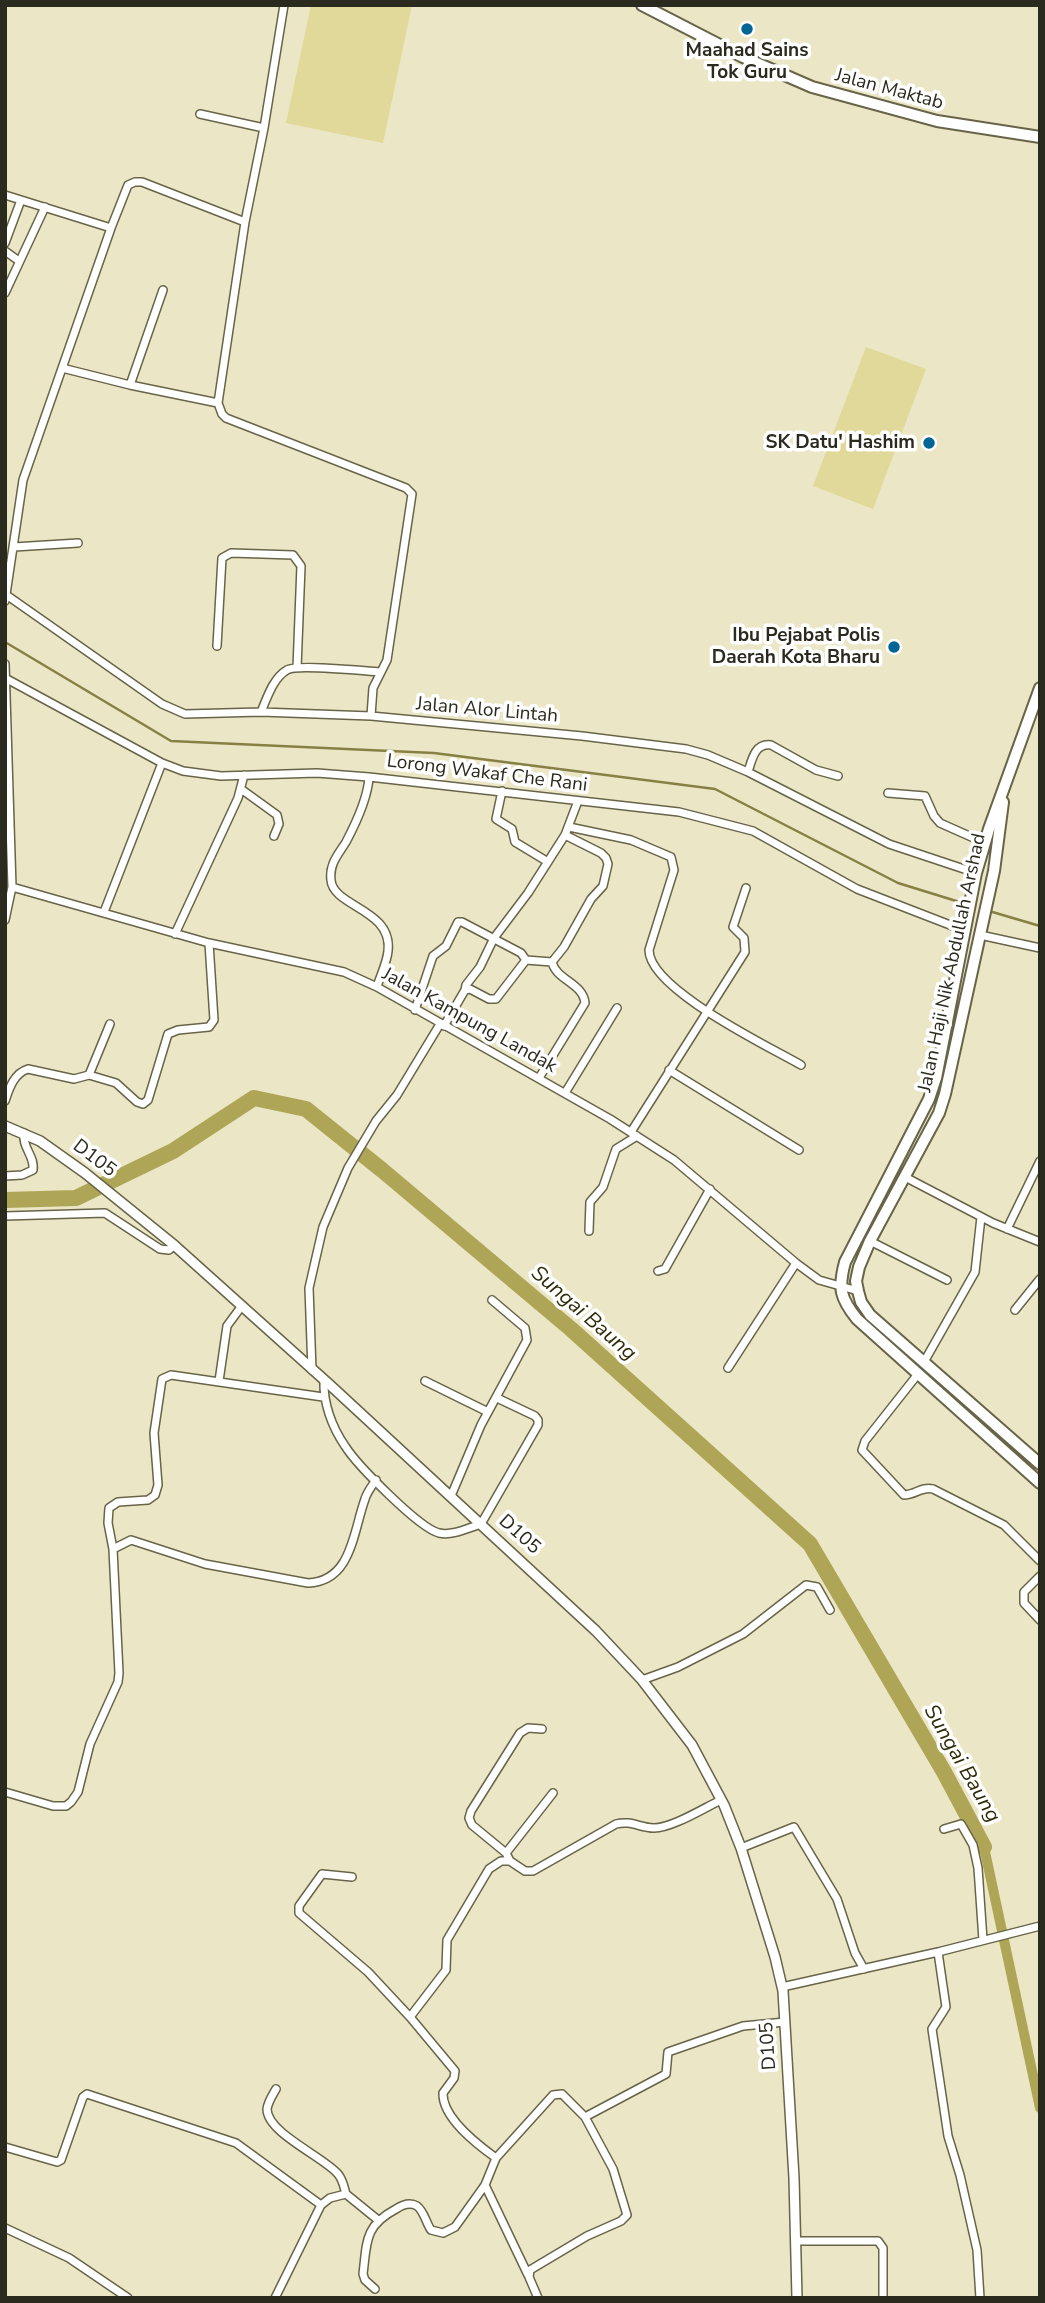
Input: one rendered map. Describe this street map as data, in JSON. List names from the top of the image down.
{
  "streets": {
    "main road": ["Jalan Maktab", "Jalan Haji Nik Abdullah Arshad"],
    "street": [
      "Jalan Alor Lintah",
      "Lorong Wakaf Che Rani",
      "Jalan Kampung Landak",
      "D105"
    ]
  },
  "crossings": [
    ["Jalan Alor Lintah", "Jalan Haji Nik Abdullah Arshad"],
    ["Lorong Wakaf Che Rani", "Jalan Haji Nik Abdullah Arshad"],
    ["Jalan Haji Nik Abdullah Arshad", "Jalan Kampung Landak"]
  ],
  "water": ["Sungai Baung"],
  "places": ["Maahad Sains Tok Guru", "SK Datu' Hashim", "Ibu Pejabat Polis Daerah Kota Bharu"]
}
